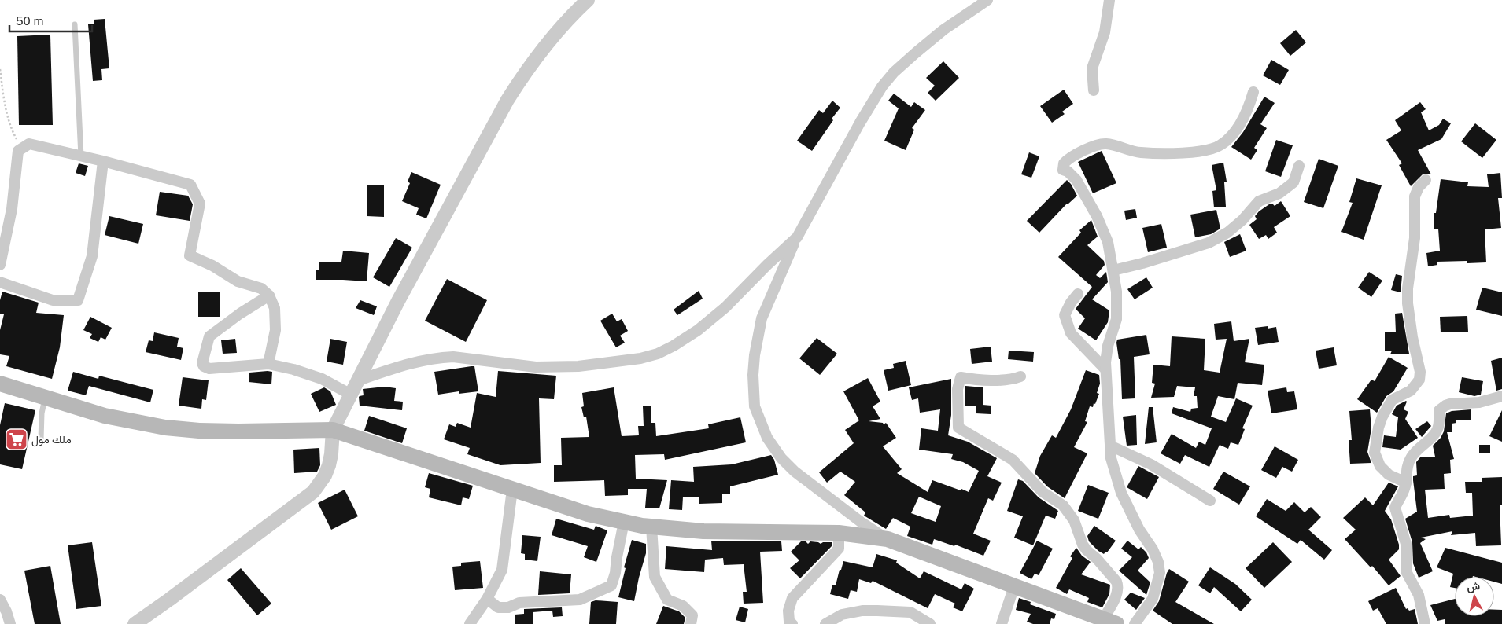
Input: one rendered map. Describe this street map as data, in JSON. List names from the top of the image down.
{
  "places": {
    "supermarket": ["ملك مول"]
  },
  "scale_bar": "50 m",
  "north": "top"
}
